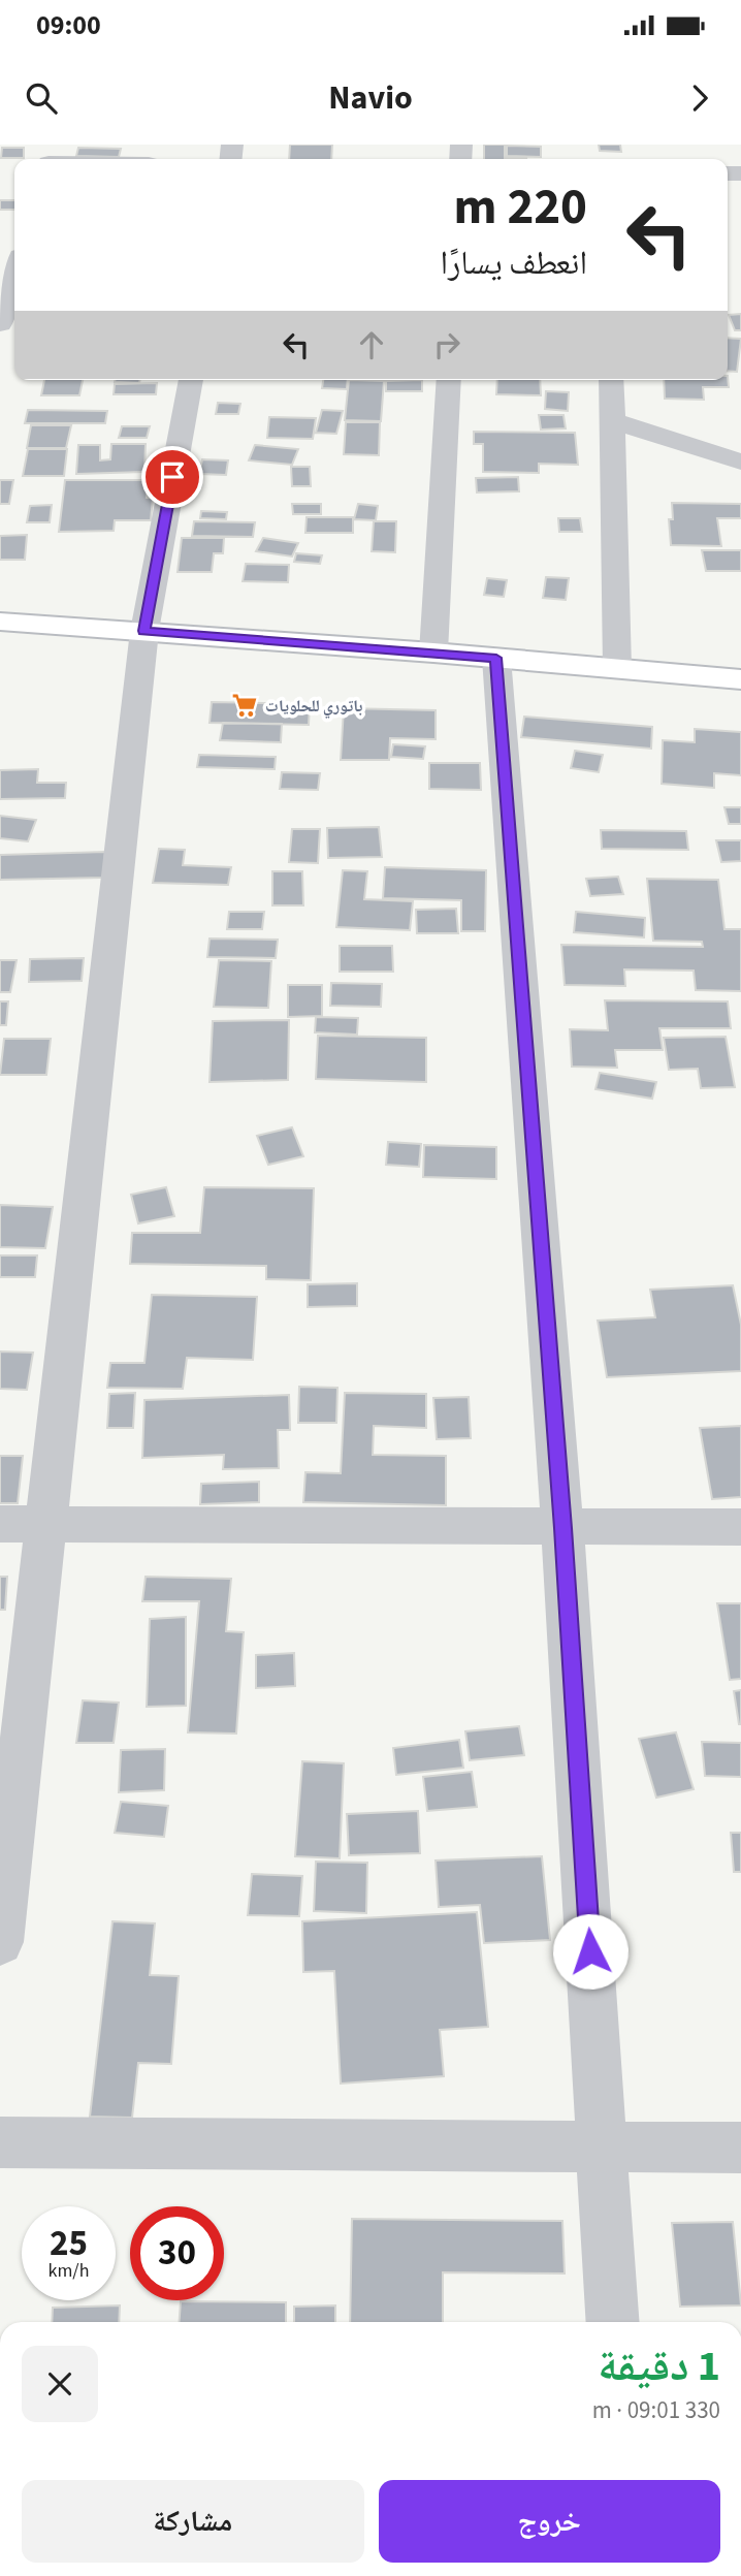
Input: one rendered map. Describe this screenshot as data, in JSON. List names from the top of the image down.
{
  "places": {
    "supermarket": ["باتوري للحلويات"]
  },
  "page": {
    "status": "09:00",
    "header": "Navio",
    "turn": ["220 m", "انعطف يسارًا"],
    "speed": "25 km/h",
    "limit": "30",
    "heading": ["1 دقيقة", "330 m · 09:01"],
    "buttons": ["خروج", "مشاركة"]
  }
}
